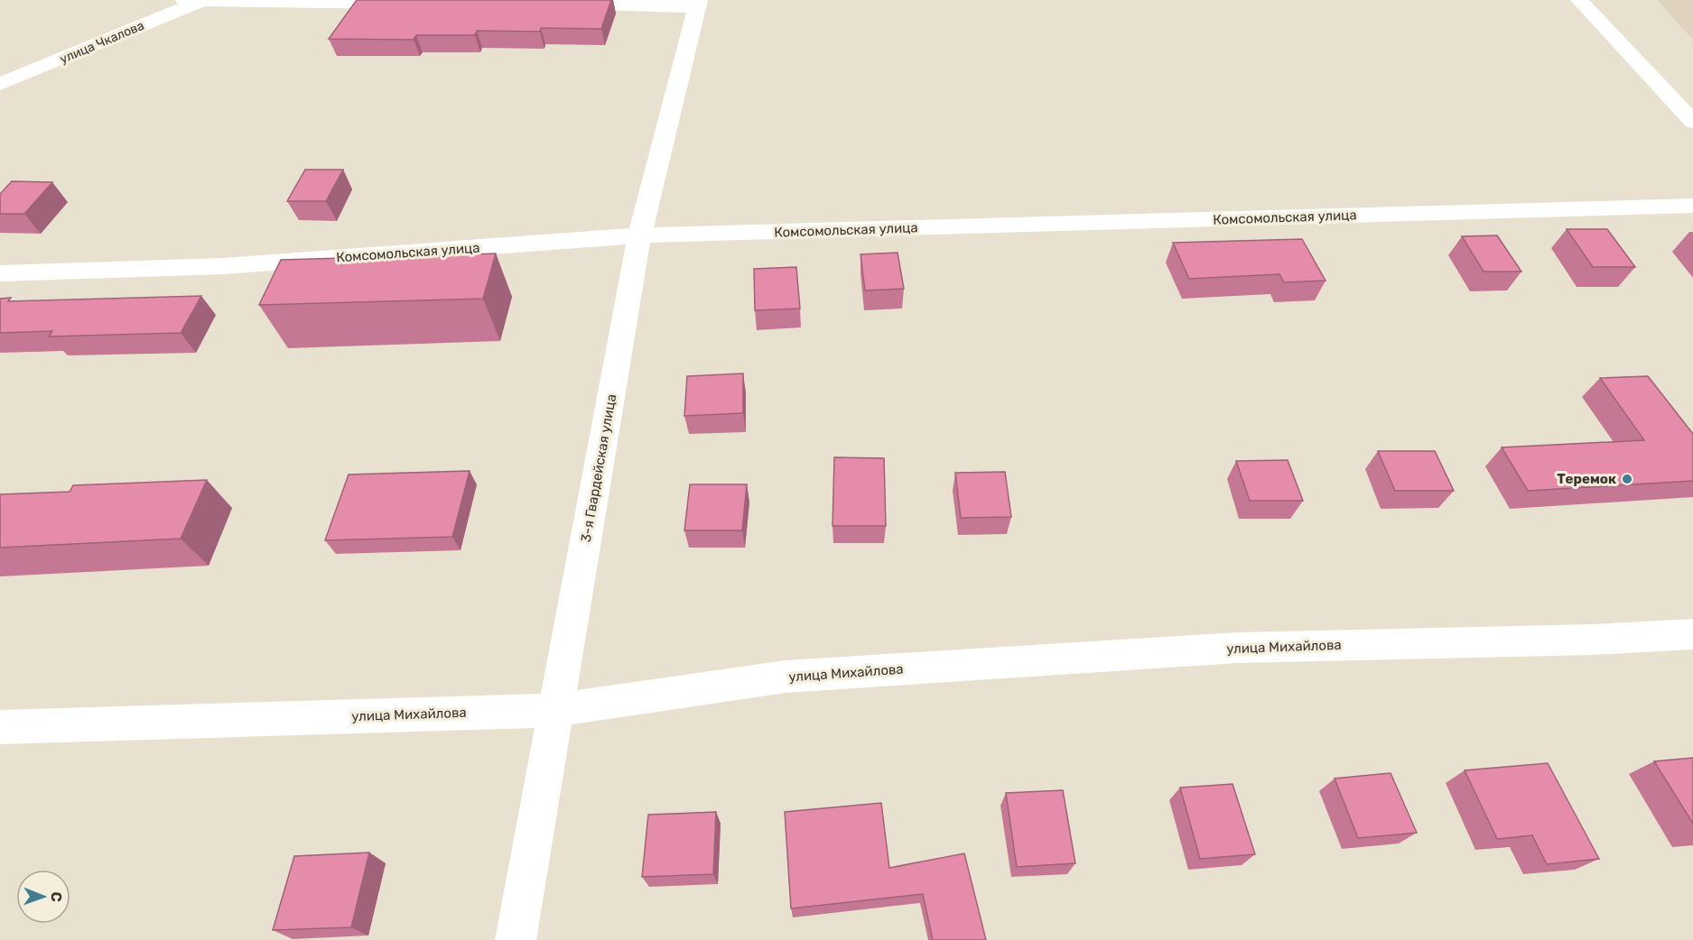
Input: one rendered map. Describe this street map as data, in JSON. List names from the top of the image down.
{
  "streets": {
    "street": [
      "улица Чкалова",
      "Комсомольская улица",
      "3-я Гвардейская улица",
      "улица Михайлова"
    ]
  },
  "crossings": [
    ["Комсомольская улица", "3-я Гвардейская улица"],
    ["3-я Гвардейская улица", "улица Михайлова"]
  ],
  "places": ["Теремок"],
  "north": "right"
}
